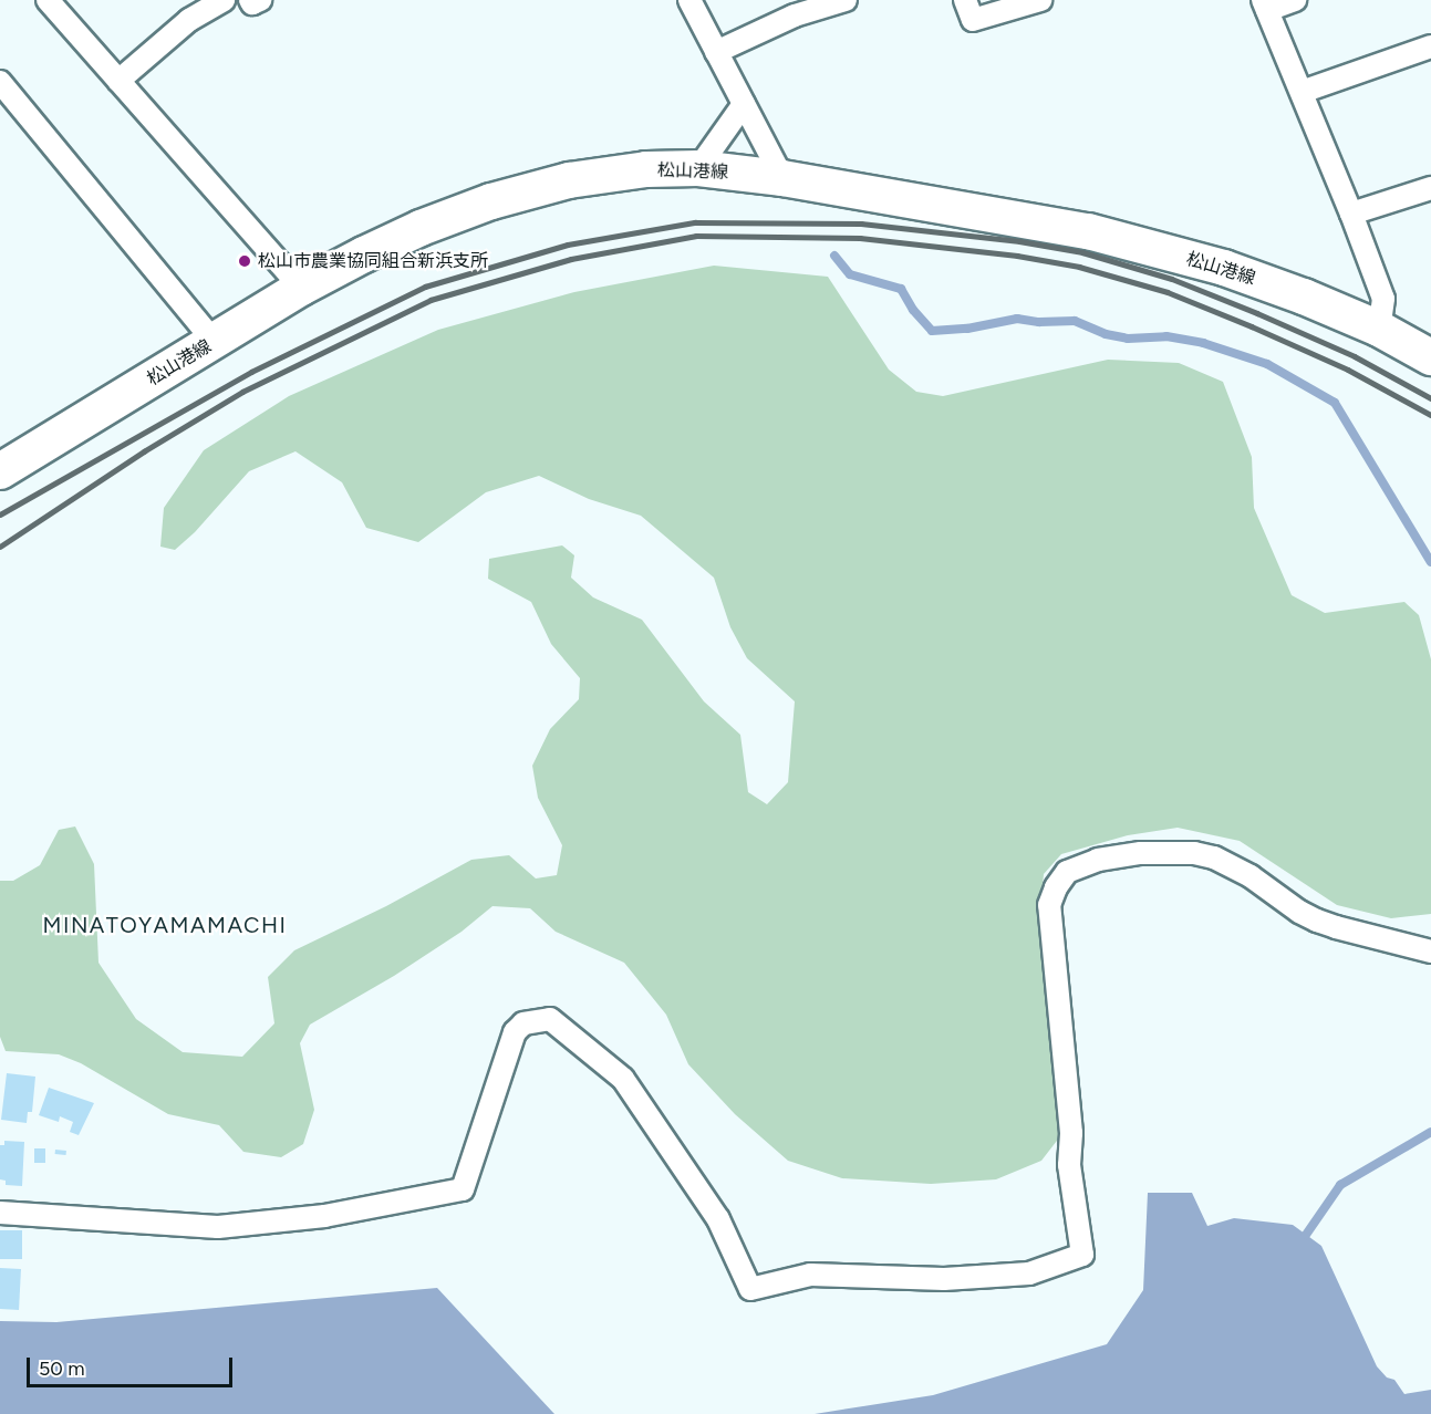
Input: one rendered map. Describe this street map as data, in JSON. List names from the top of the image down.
{
  "streets": {
    "main road": ["松山港線"]
  },
  "districts": ["MINATOYAMAMACHI"],
  "places": ["松山市農業協同組合新浜支所"],
  "scale_bar": "50 m"
}
